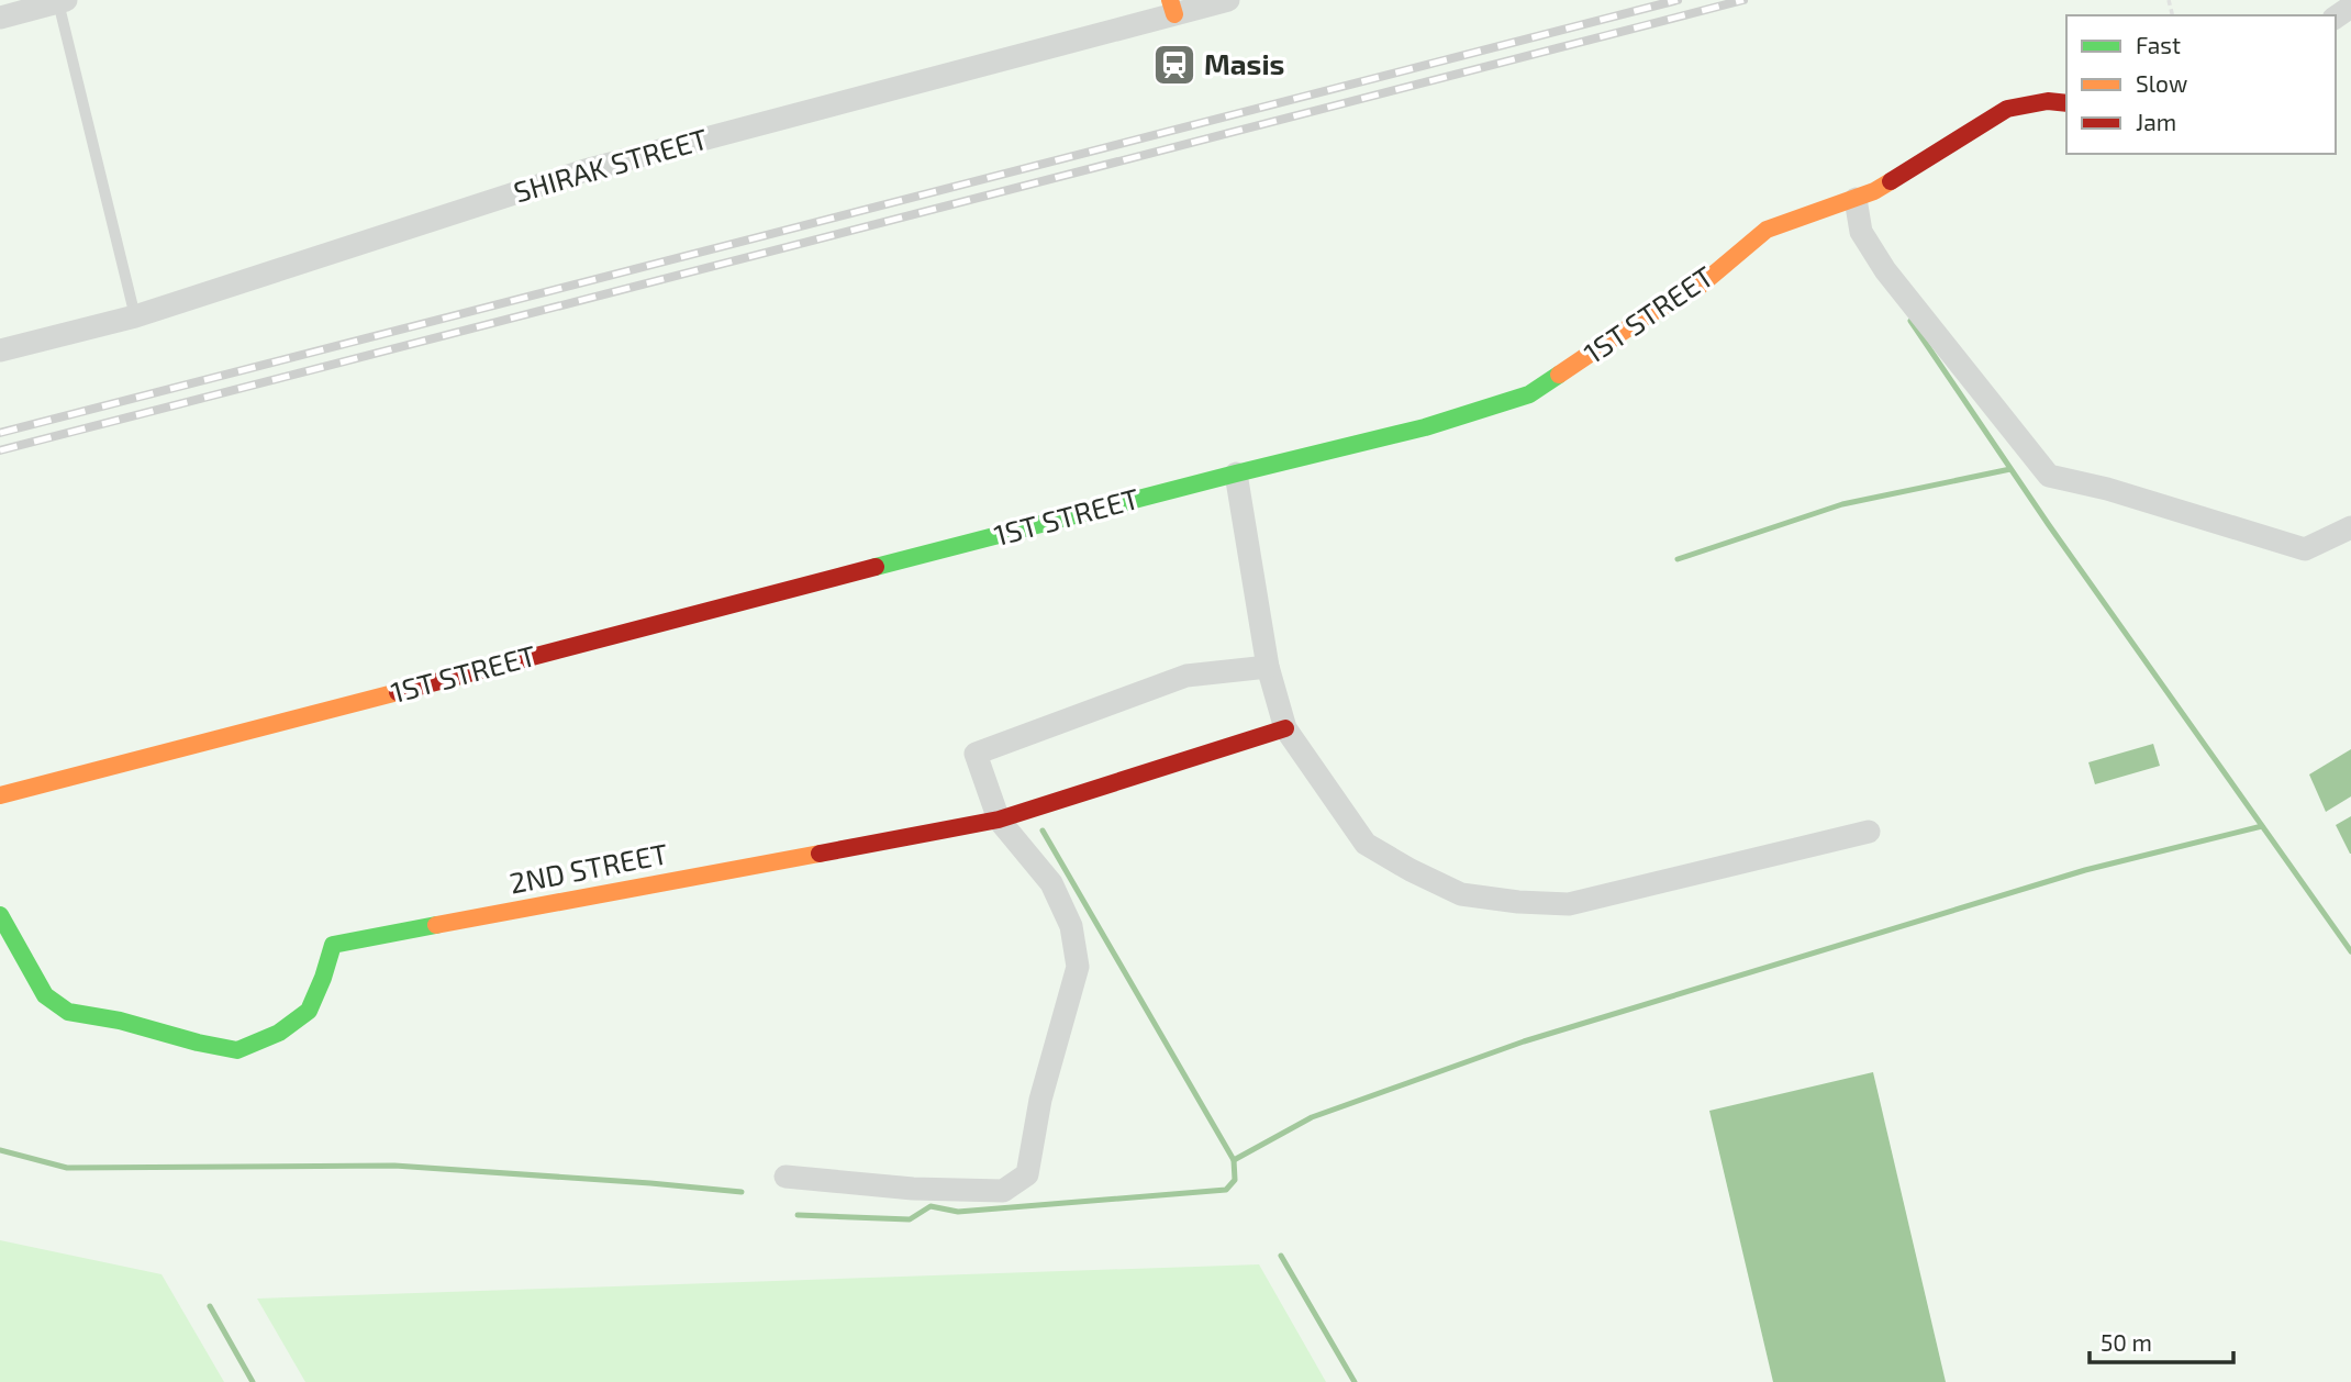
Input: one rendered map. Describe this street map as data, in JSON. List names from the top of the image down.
{
  "streets": {
    "street": ["SHIRAK STREET", "1ST STREET", "2ND STREET"]
  },
  "places": {
    "station": ["Masis"]
  },
  "legend": ["Fast", "Slow", "Jam"],
  "scale_bar": "50 m"
}
